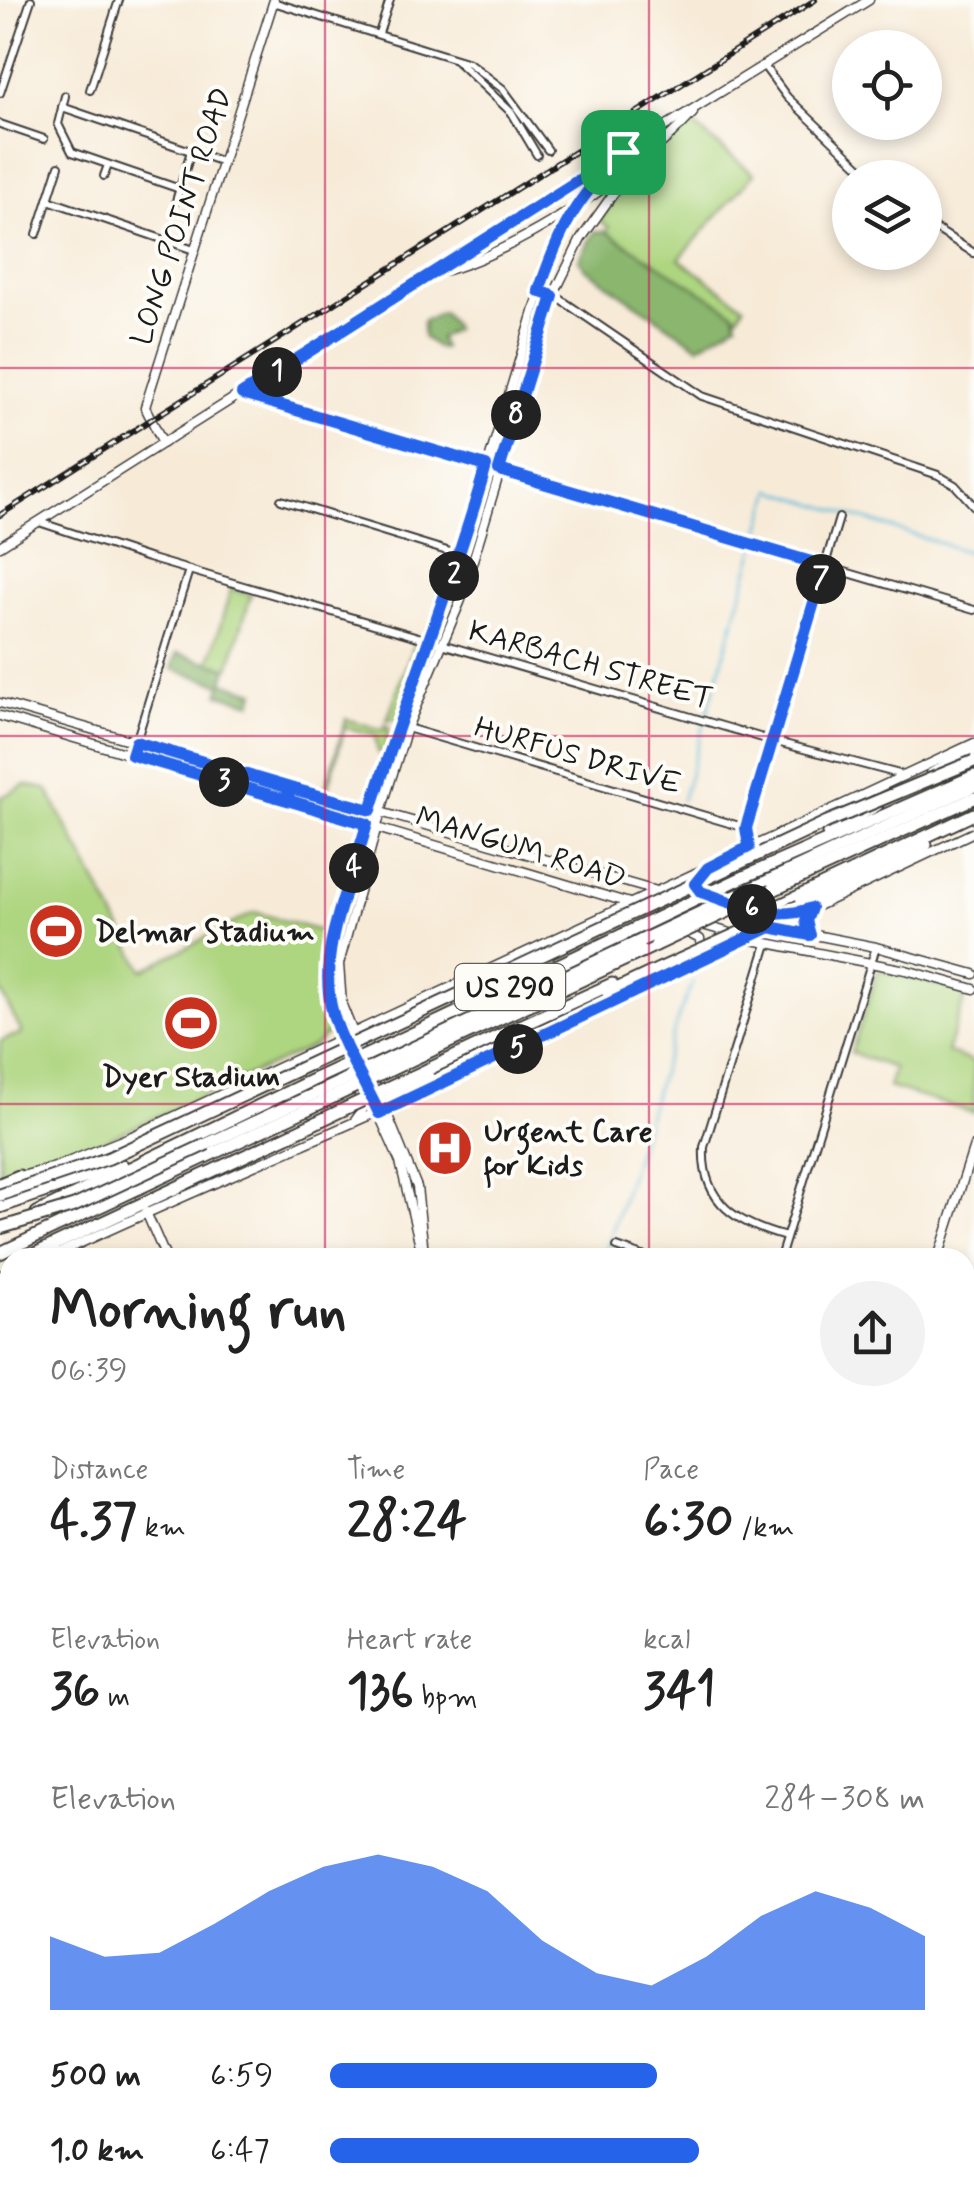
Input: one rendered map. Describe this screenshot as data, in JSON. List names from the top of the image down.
{
  "streets": {
    "highway": ["US 290"],
    "main road": ["LONG POINT ROAD", "MANGUM ROAD"],
    "street": ["KARBACH STREET", "HURFUS DRIVE"]
  },
  "places": {
    "sports": ["Delmar Stadium", "Dyer Stadium"],
    "hospital": ["Urgent Care for Kids"]
  },
  "page": {
    "pins": [
      "1",
      "8",
      "2",
      "7",
      "3",
      "4",
      "6",
      "5"
    ],
    "heading": ["Morning run", "06:39"],
    "stats": [
      ["Distance", "4.37 km"],
      ["Time", "28:24"],
      ["Pace", "6:30 /km"],
      ["Elevation", "36 m"],
      ["Heart rate", "136 bpm"],
      ["kcal", "341"]
    ],
    "chart": ["Elevation", "284–308 m"],
    "list": [
      {
        "name": "500 m",
        "note": "6:59"
      },
      {
        "name": "1.0 km",
        "note": "6:47"
      }
    ]
  }
}
